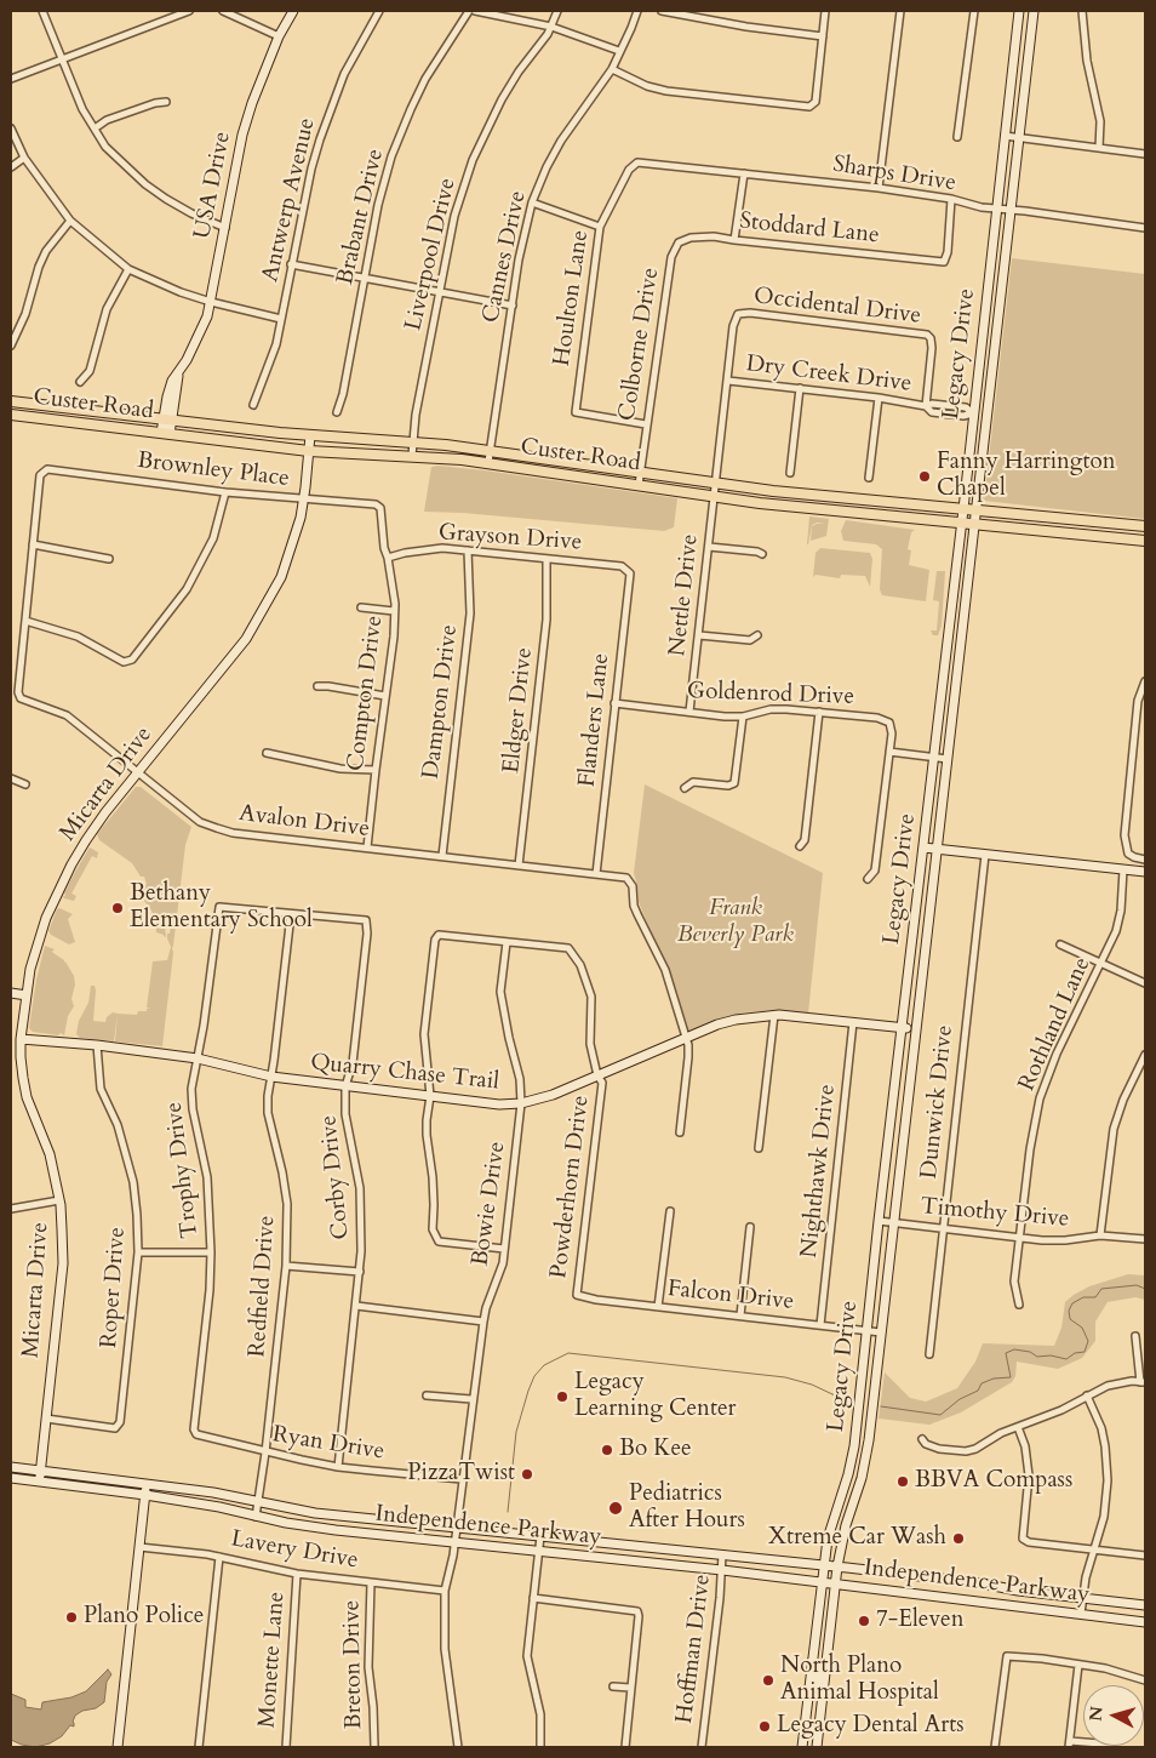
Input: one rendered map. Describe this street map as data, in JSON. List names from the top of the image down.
{
  "streets": {
    "main road": [
      "USA Drive",
      "Legacy Drive",
      "Custer Road",
      "Micarta Drive",
      "Quarry Chase Trail",
      "Independence Parkway"
    ],
    "street": [
      "Sharps Drive",
      "Antwerp Avenue",
      "Brabant Drive",
      "Stoddard Lane",
      "Liverpool Drive",
      "Cannes Drive",
      "Houlton Lane",
      "Occidental Drive",
      "Colborne Drive",
      "Dry Creek Drive",
      "Brownley Place",
      "Grayson Drive",
      "Nettle Drive",
      "Compton Drive",
      "Goldenrod Drive",
      "Dampton Drive",
      "Eldger Drive",
      "Flanders Lane",
      "Avalon Drive",
      "Rothland Lane",
      "Dunwick Drive",
      "Trophy Drive",
      "Nighthawk Drive",
      "Corby Drive",
      "Powderhorn Drive",
      "Bowie Drive",
      "Timothy Drive",
      "Redfield Drive",
      "Roper Drive",
      "Falcon Drive",
      "Ryan Drive",
      "Lavery Drive",
      "Hoffman Drive",
      "Monette Lane",
      "Breton Drive"
    ]
  },
  "crossings": [
    ["Sharps Drive", "Stoddard Lane"],
    ["Sharps Drive", "Houlton Lane"],
    ["Sharps Drive", "Legacy Drive"],
    ["USA Drive", "Custer Road"],
    ["Stoddard Lane", "Colborne Drive"],
    ["Liverpool Drive", "Custer Road"],
    ["Cannes Drive", "Custer Road"],
    ["Houlton Lane", "Colborne Drive"],
    ["Occidental Drive", "Dry Creek Drive"],
    ["Occidental Drive", "Nettle Drive"],
    ["Colborne Drive", "Custer Road"],
    ["Legacy Drive", "Dry Creek Drive"],
    ["Legacy Drive", "Custer Road"],
    ["Legacy Drive", "Quarry Chase Trail"],
    ["Legacy Drive", "Timothy Drive"],
    ["Legacy Drive", "Falcon Drive"],
    ["Legacy Drive", "Independence Parkway"],
    ["Dry Creek Drive", "Nettle Drive"],
    ["Custer Road", "Nettle Drive"],
    ["Custer Road", "Micarta Drive"],
    ["Brownley Place", "Compton Drive"],
    ["Brownley Place", "Micarta Drive"],
    ["Grayson Drive", "Compton Drive"],
    ["Grayson Drive", "Dampton Drive"],
    ["Grayson Drive", "Eldger Drive"],
    ["Grayson Drive", "Flanders Lane"],
    ["Nettle Drive", "Goldenrod Drive"],
    ["Compton Drive", "Avalon Drive"],
    ["Goldenrod Drive", "Flanders Lane"],
    ["Dampton Drive", "Avalon Drive"],
    ["Eldger Drive", "Avalon Drive"],
    ["Flanders Lane", "Avalon Drive"],
    ["Micarta Drive", "Avalon Drive"],
    ["Micarta Drive", "Quarry Chase Trail"],
    ["Micarta Drive", "Roper Drive"],
    ["Micarta Drive", "Independence Parkway"],
    ["Avalon Drive", "Quarry Chase Trail"],
    ["Rothland Lane", "Timothy Drive"],
    ["Quarry Chase Trail", "Trophy Drive"],
    ["Quarry Chase Trail", "Nighthawk Drive"],
    ["Quarry Chase Trail", "Corby Drive"],
    ["Quarry Chase Trail", "Powderhorn Drive"],
    ["Quarry Chase Trail", "Bowie Drive"],
    ["Quarry Chase Trail", "Redfield Drive"],
    ["Quarry Chase Trail", "Roper Drive"],
    ["Dunwick Drive", "Timothy Drive"],
    ["Trophy Drive", "Corby Drive"],
    ["Trophy Drive", "Redfield Drive"],
    ["Trophy Drive", "Ryan Drive"],
    ["Nighthawk Drive", "Falcon Drive"],
    ["Corby Drive", "Redfield Drive"],
    ["Corby Drive", "Ryan Drive"],
    ["Powderhorn Drive", "Bowie Drive"],
    ["Powderhorn Drive", "Falcon Drive"],
    ["Bowie Drive", "Ryan Drive"],
    ["Bowie Drive", "Independence Parkway"],
    ["Bowie Drive", "Lavery Drive"],
    ["Redfield Drive", "Ryan Drive"],
    ["Redfield Drive", "Independence Parkway"],
    ["Independence Parkway", "Hoffman Drive"],
    ["Lavery Drive", "Monette Lane"],
    ["Lavery Drive", "Breton Drive"]
  ],
  "parks": ["Frank Beverly Park"],
  "places": [
    "Fanny Harrington Chapel",
    "Bethany Elementary School",
    "Legacy Learning Center",
    "Bo Kee",
    "PizzaTwist",
    "BBVA Compass",
    "Pediatrics After Hours",
    "Xtreme Car Wash",
    "Plano Police",
    "7-Eleven",
    "North Plano Animal Hospital",
    "Legacy Dental Arts"
  ],
  "north": "left"
}
